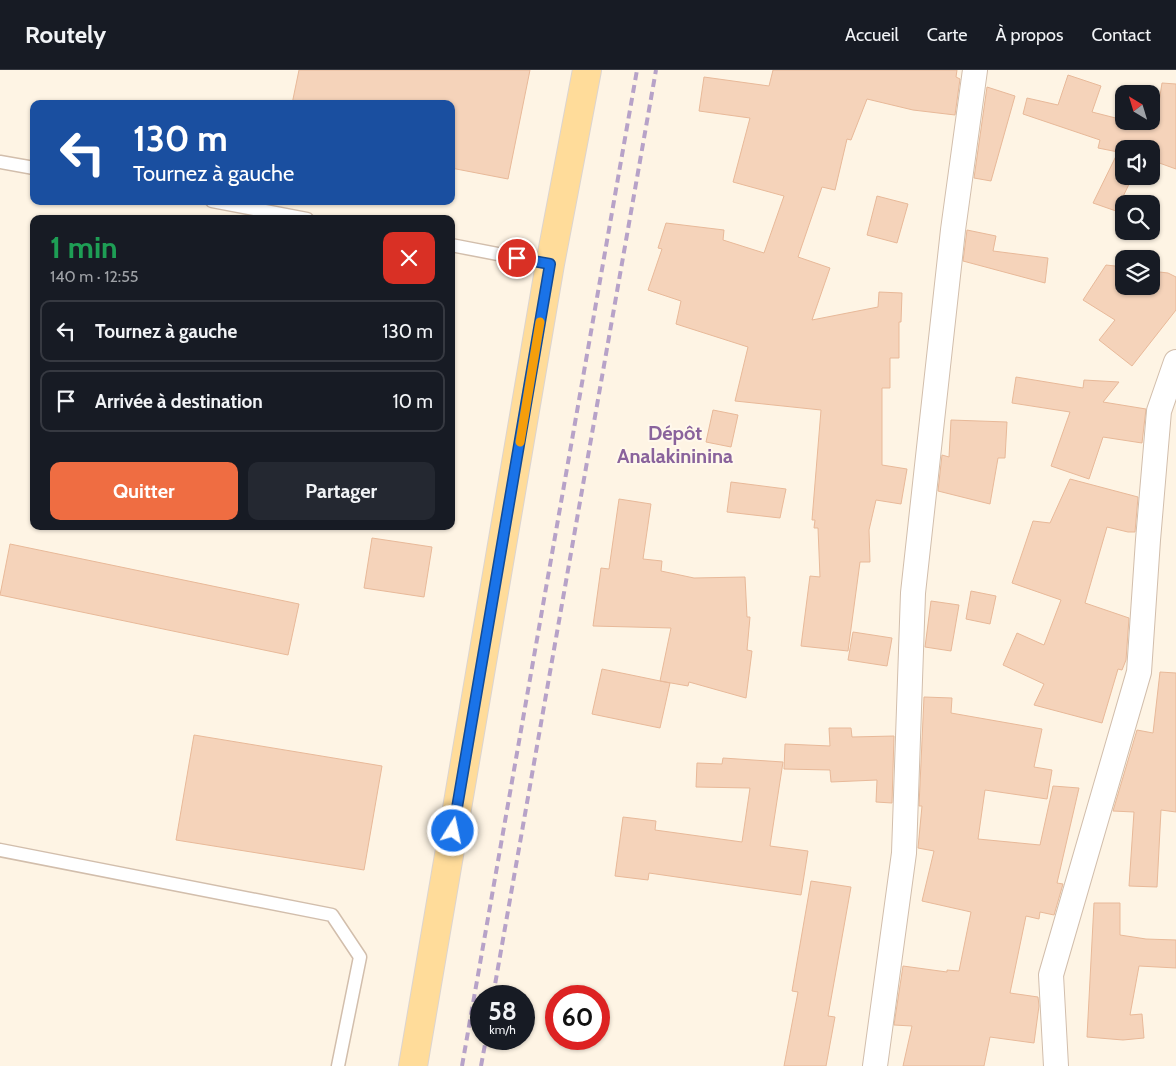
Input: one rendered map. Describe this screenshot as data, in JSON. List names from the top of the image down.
{
  "districts": ["Dépôt Analakininina"],
  "north": "top left",
  "page": {
    "header": "Routely",
    "nav": [
      "Accueil",
      "Carte",
      "À propos",
      "Contact"
    ],
    "turn": ["130 m", "Tournez à gauche"],
    "heading": ["1 min", "140 m · 12:55"],
    "list": [
      {
        "name": "Tournez à gauche",
        "value": "130 m"
      },
      {
        "name": "Arrivée à destination",
        "value": "10 m"
      }
    ],
    "buttons": ["Quitter", "Partager"],
    "speed": "58 km/h",
    "limit": "60"
  }
}
